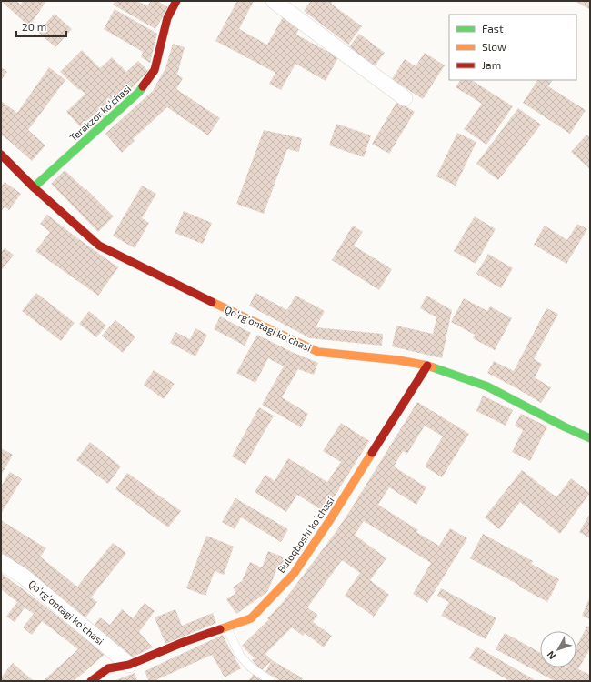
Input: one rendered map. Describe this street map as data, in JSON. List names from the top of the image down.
{
  "streets": {
    "street": ["Terakzor koʻchasi", "Qoʻrgʻontagi koʻchasi", "Buloqboshi koʻchasi"]
  },
  "crossings": [
    ["Terakzor koʻchasi", "Qoʻrgʻontagi koʻchasi"],
    ["Qoʻrgʻontagi koʻchasi", "Buloqboshi koʻchasi"]
  ],
  "legend": ["Fast", "Slow", "Jam"],
  "scale_bar": "20 m",
  "north": "bottom left"
}
